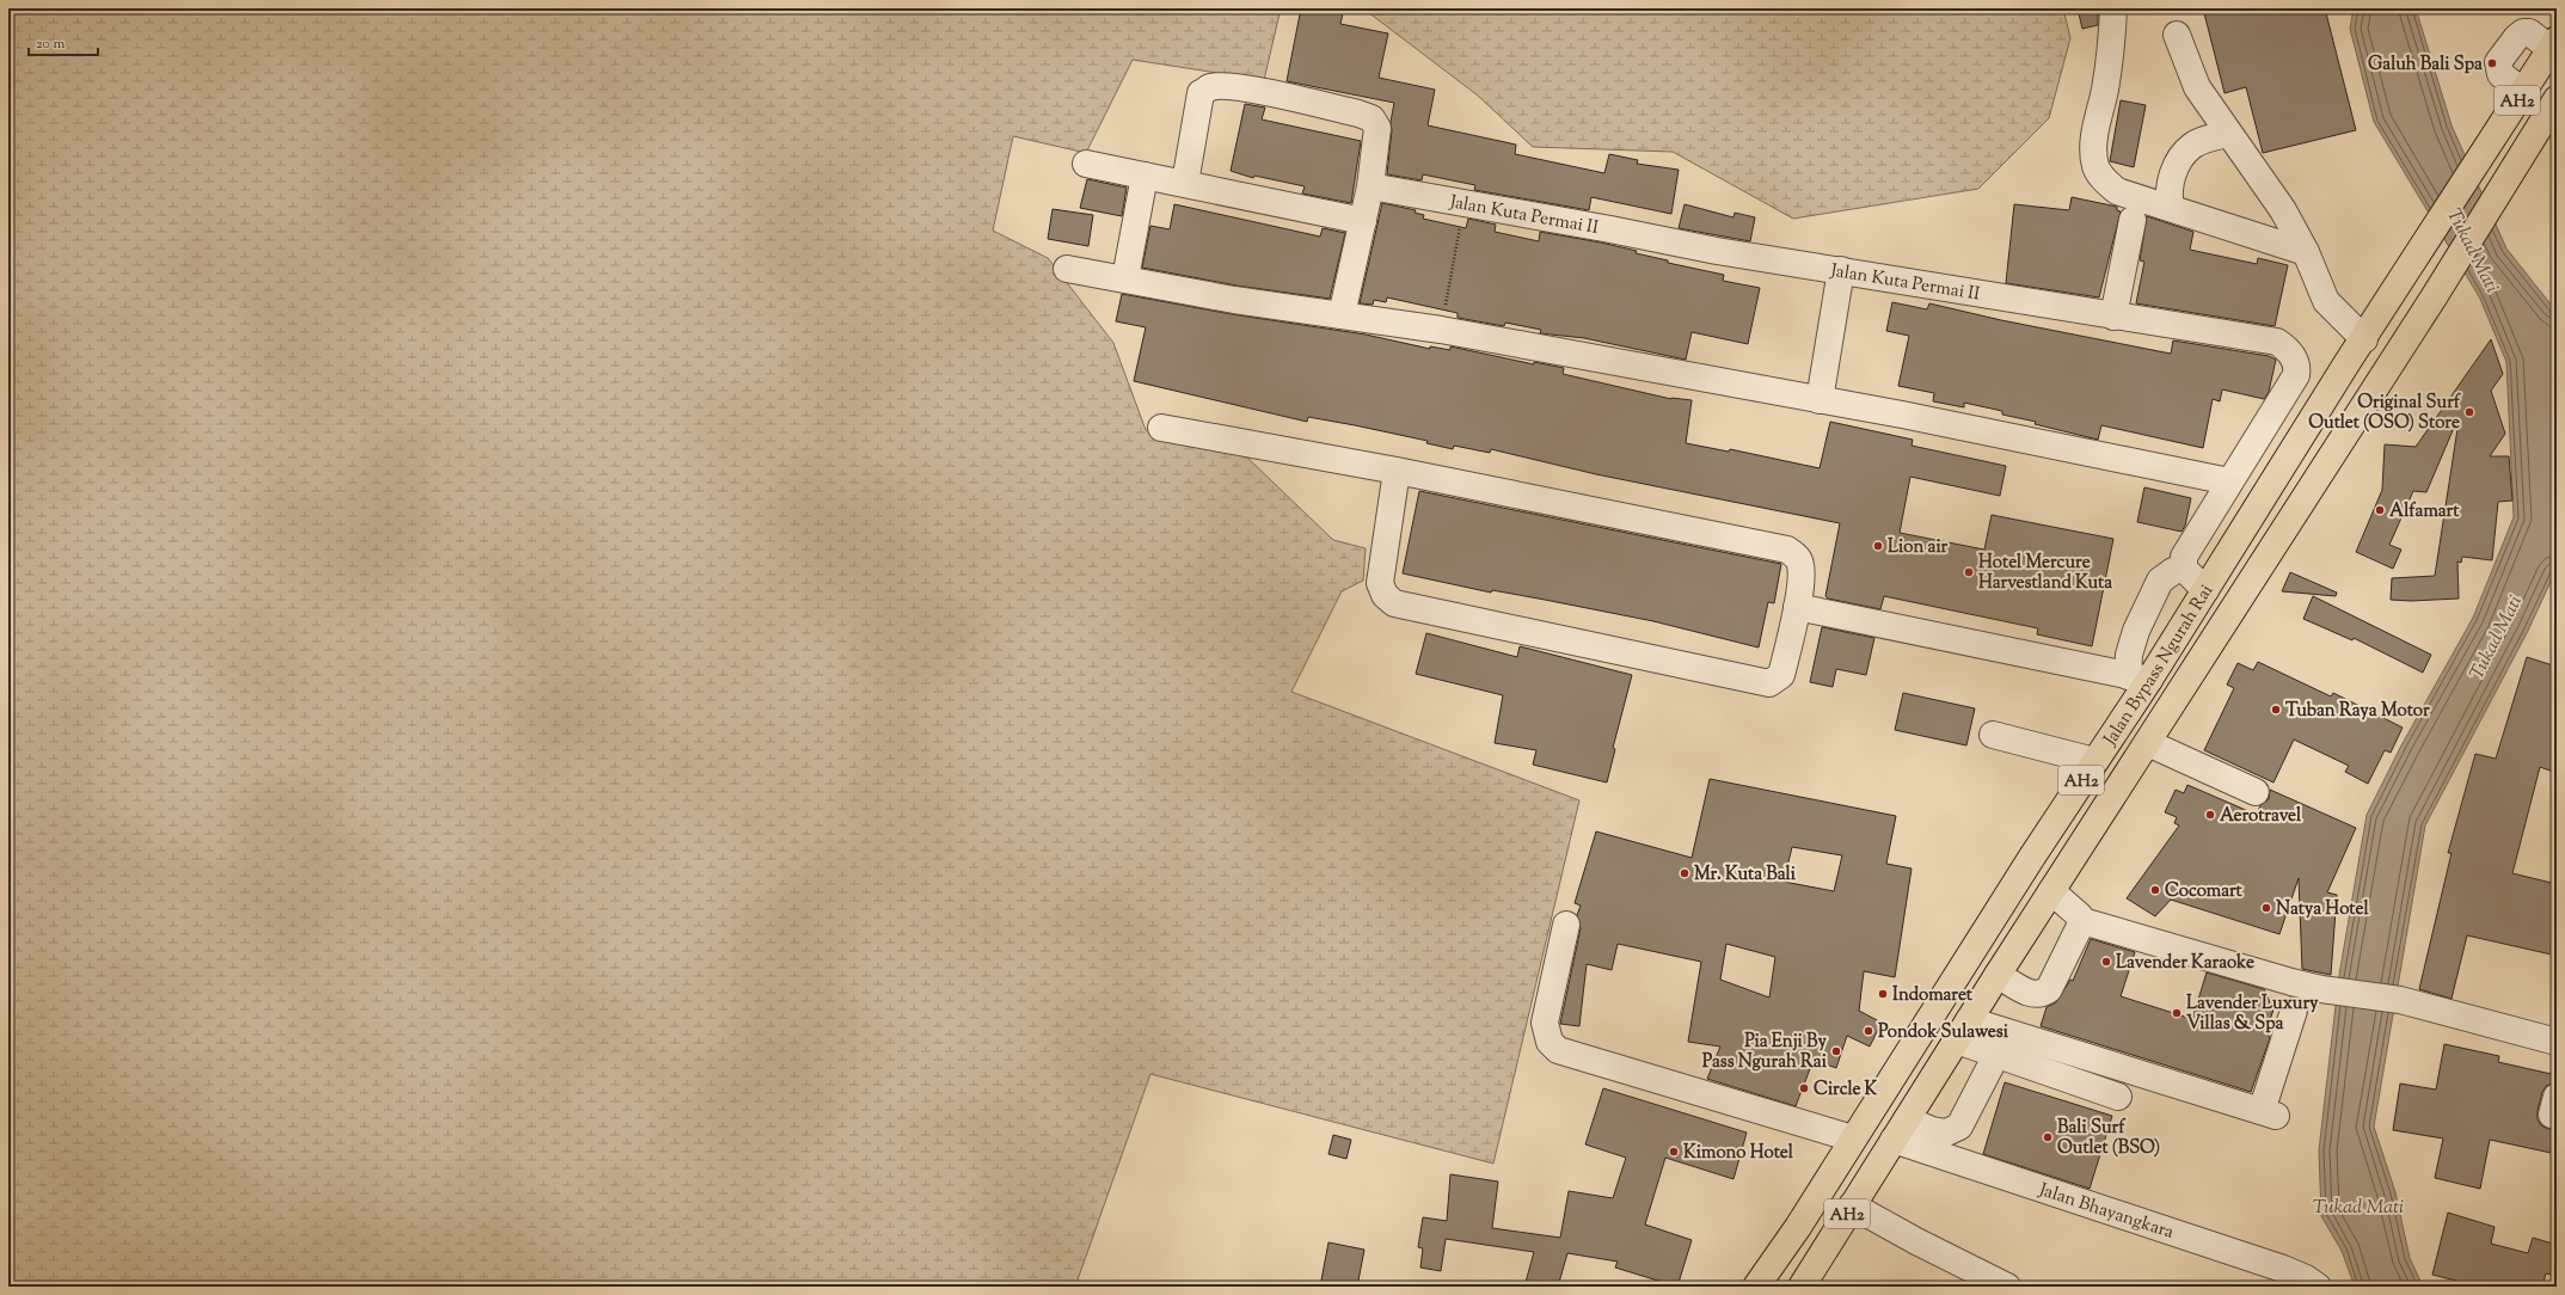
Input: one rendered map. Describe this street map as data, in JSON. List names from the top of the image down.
{
  "streets": {
    "highway": ["AH2", "Jalan Bypass Ngurah Rai"],
    "street": ["Jalan Kuta Permai II", "Jalan Bhayangkara"]
  },
  "crossings": [
    ["Jalan Bypass Ngurah Rai", "Jalan Bhayangkara"]
  ],
  "water": ["Tukad Mati"],
  "places": [
    "Galuh Bali Spa",
    "Original Surf Outlet (OSO) Store",
    "Alfamart",
    "Lion air",
    "Hotel Mercure Harvestland Kuta",
    "Tuban Raya Motor",
    "Aerotravel",
    "Mr. Kuta Bali",
    "Cocomart",
    "Natya Hotel",
    "Lavender Karaoke",
    "Indomaret",
    "Lavender Luxury Villas & Spa",
    "Pondok Sulawesi",
    "Pia Enji By Pass Ngurah Rai",
    "Circle K",
    "Bali Surf Outlet (BSO)",
    "Kimono Hotel"
  ],
  "scale_bar": "20 m"
}
